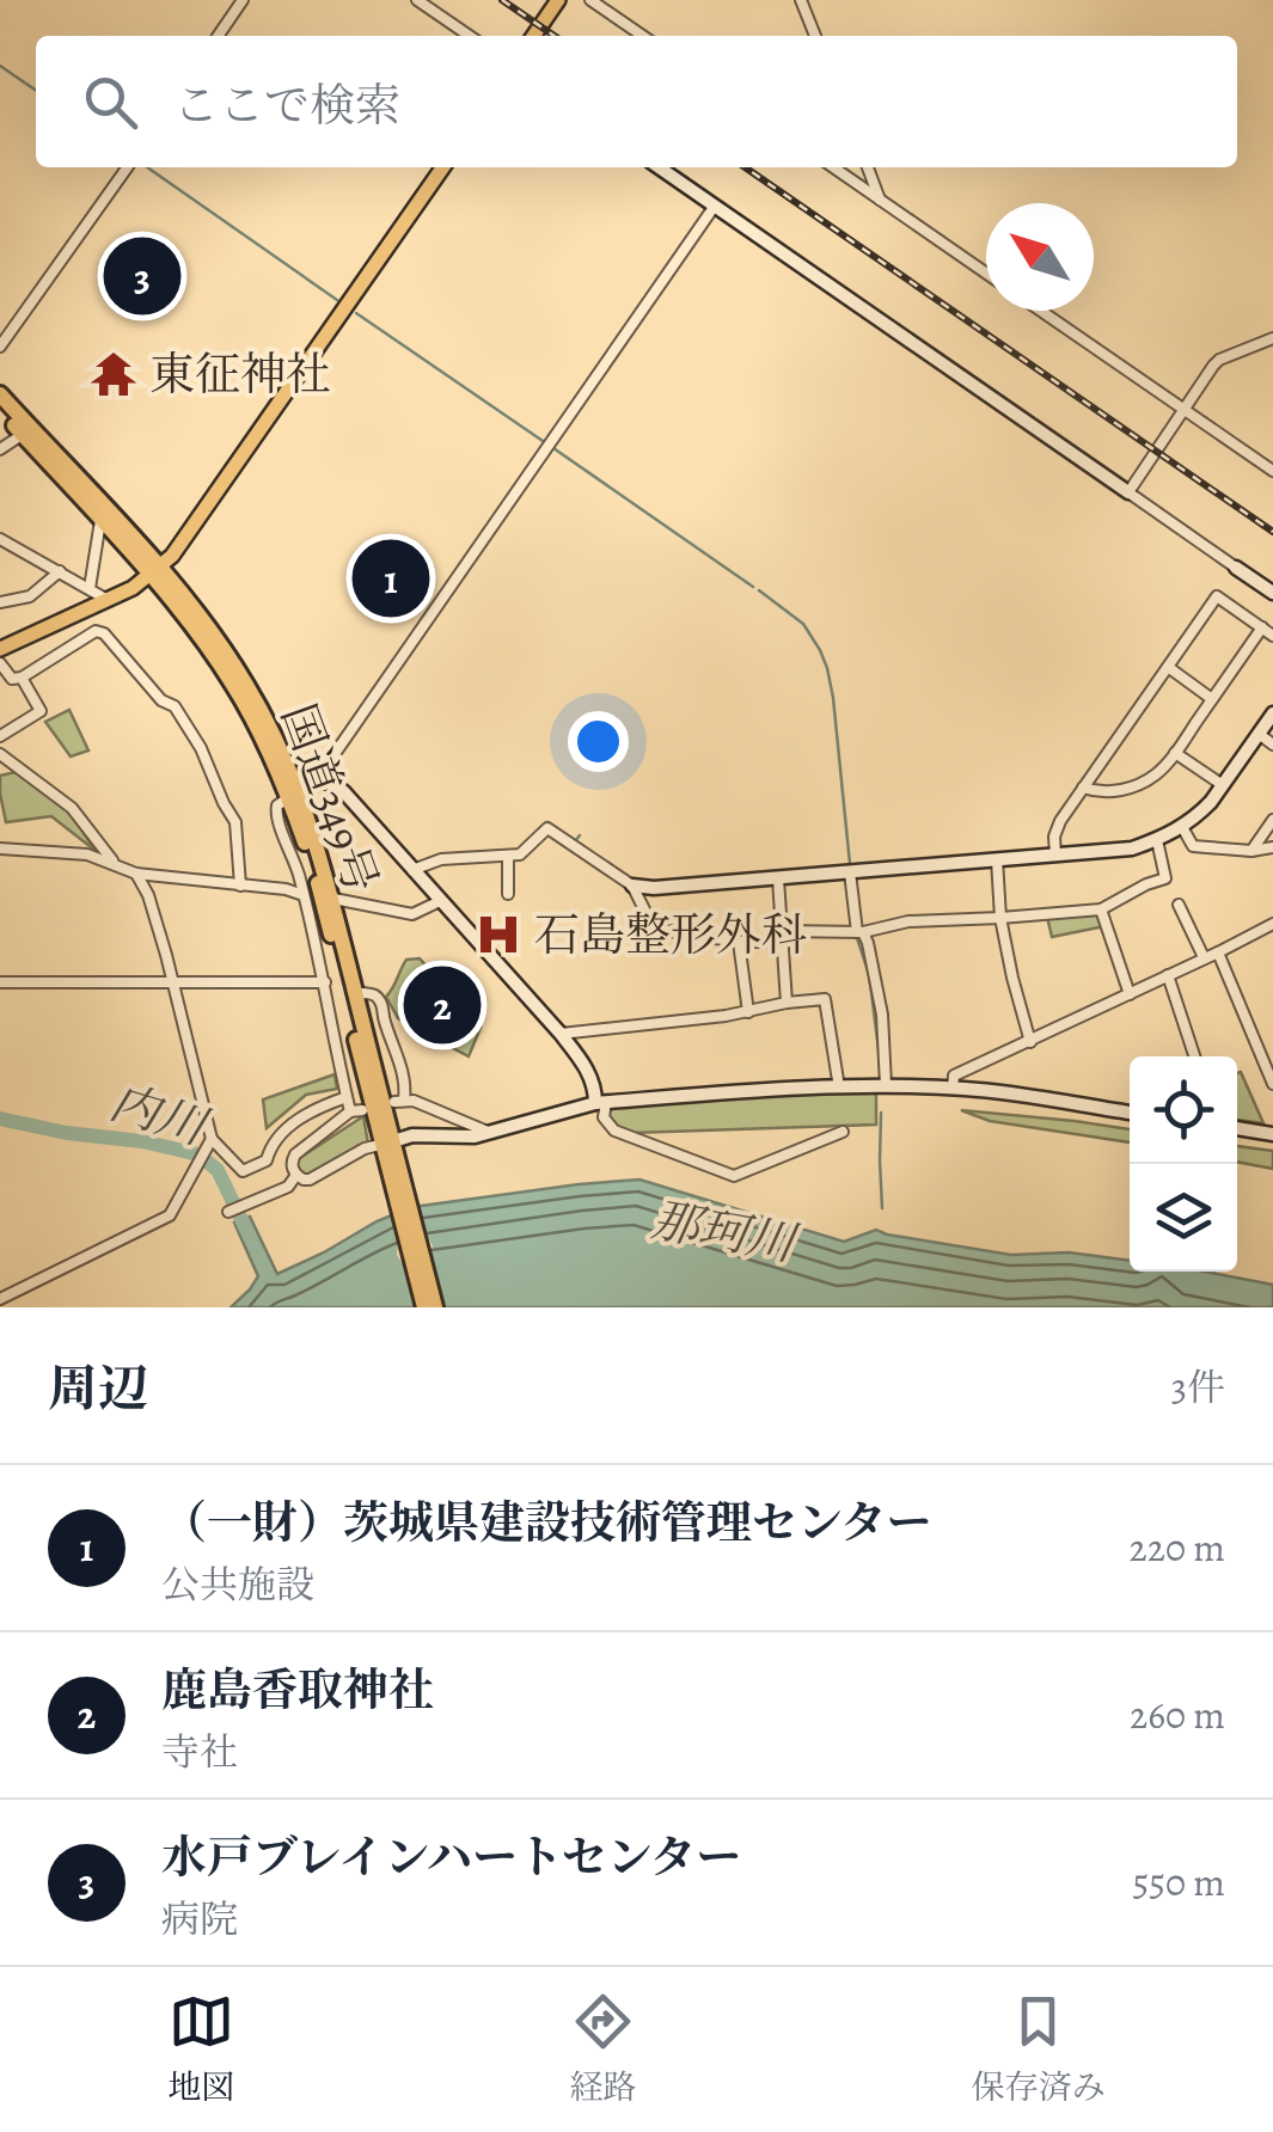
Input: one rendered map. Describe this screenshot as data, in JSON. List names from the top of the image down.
{
  "streets": {
    "highway": ["国道349号"]
  },
  "water": ["内川", "那珂川"],
  "places": {
    "temple": ["東征神社"],
    "hospital": ["石島整形外科"]
  },
  "north": "top left",
  "page": {
    "search": "ここで検索",
    "pins": ["3", "1", "2"],
    "heading": ["周辺", "3件"],
    "list": [
      {
        "mark": "1",
        "name": "（一財）茨城県建設技術管理センター",
        "note": "公共施設",
        "value": "220 m"
      },
      {
        "mark": "2",
        "name": "鹿島香取神社",
        "note": "寺社",
        "value": "260 m"
      },
      {
        "mark": "3",
        "name": "水戸ブレインハートセンター",
        "note": "病院",
        "value": "550 m"
      }
    ],
    "nav": ["地図", "経路", "保存済み"]
  }
}
